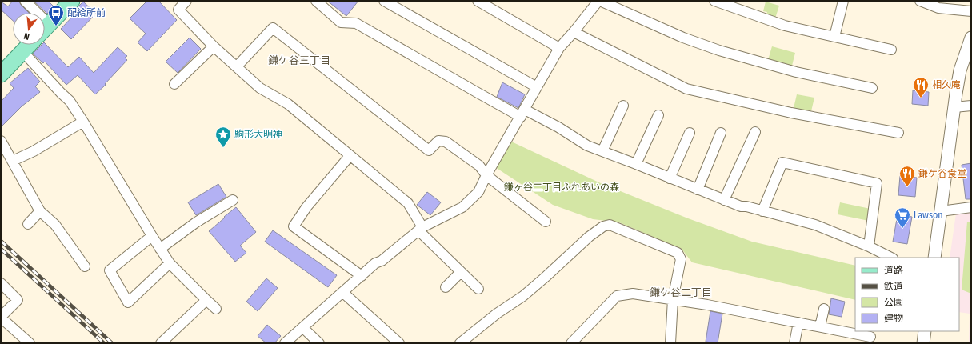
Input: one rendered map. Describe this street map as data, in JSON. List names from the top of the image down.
{
  "districts": ["鎌ケ谷三丁目", "鎌ケ谷二丁目"],
  "parks": ["鎌ヶ谷二丁目ふれあいの森"],
  "places": {
    "bus stop": ["配給所前"],
    "restaurant": ["相久庵", "鎌ケ谷食堂"],
    "place": ["駒形大明神"],
    "supermarket": ["Lawson"]
  },
  "legend": [
    "道路",
    "鉄道",
    "公園",
    "建物"
  ],
  "north": "bottom"
}
